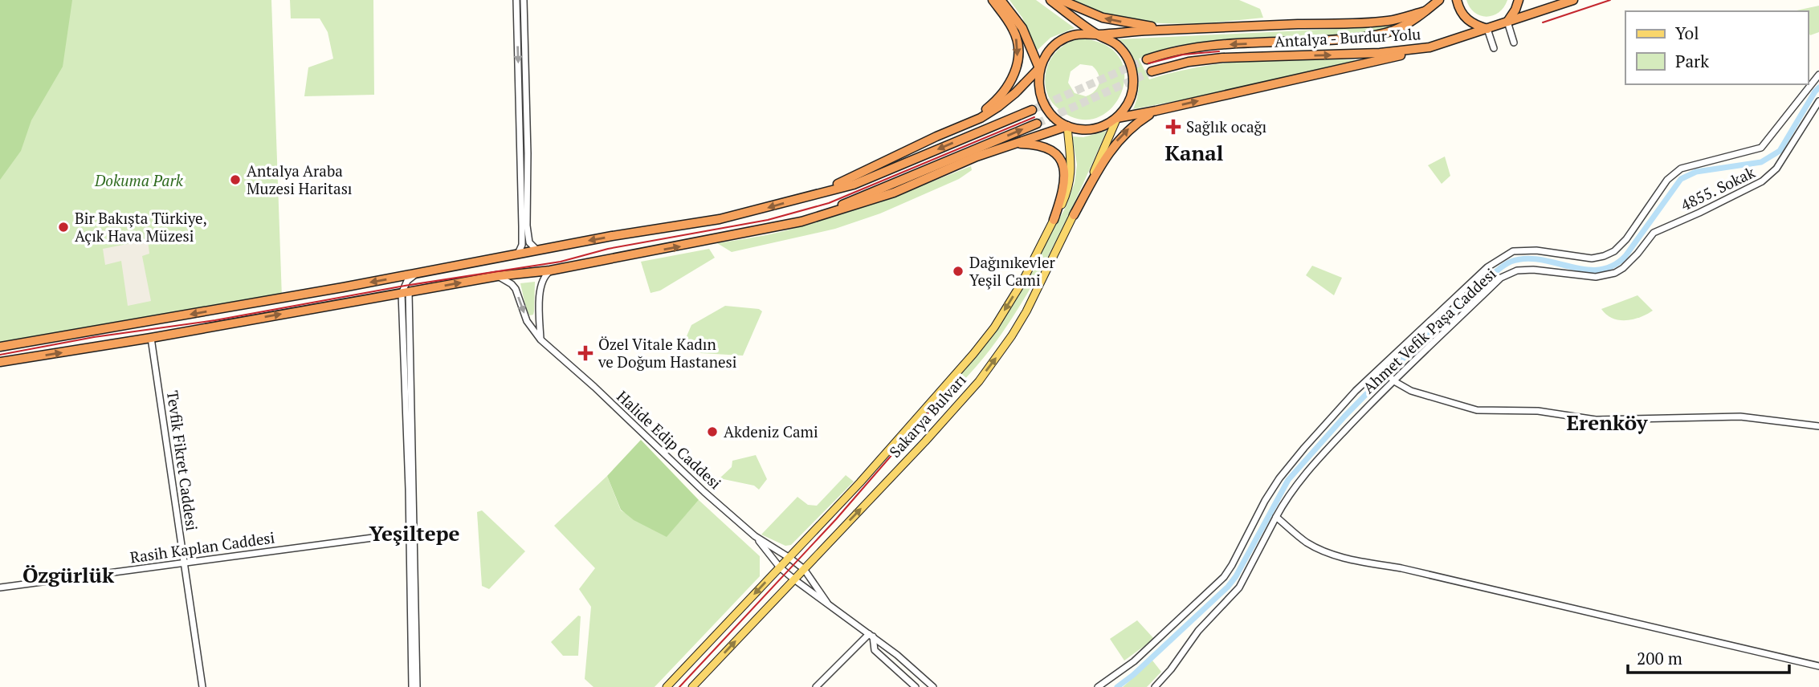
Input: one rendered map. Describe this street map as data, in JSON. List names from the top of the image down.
{
  "streets": {
    "highway": ["Antalya - Burdur Yolu"],
    "main road": ["Sakarya Bulvarı"],
    "street": [
      "4855. Sokak",
      "Ahmet Vefik Paşa Caddesi",
      "Halide Edip Caddesi",
      "Tevfik Fikret Caddesi",
      "Rasih Kaplan Caddesi"
    ]
  },
  "crossings": [
    ["4855. Sokak", "Ahmet Vefik Paşa Caddesi"],
    ["Tevfik Fikret Caddesi", "Rasih Kaplan Caddesi"]
  ],
  "districts": [
    "Kanal",
    "Erenköy",
    "Yeşiltepe",
    "Özgürlük"
  ],
  "parks": ["Dokuma Park"],
  "places": {
    "health": ["Sağlık ocağı", "Özel Vitale Kadın ve Doğum Hastanesi"],
    "other": [
      "Antalya Araba Muzesi Haritası",
      "Bir Bakışta Türkiye, Açık Hava Müzesi",
      "Dağınıkevler Yeşil Cami",
      "Akdeniz Cami"
    ]
  },
  "legend": ["Yol", "Park"],
  "scale_bar": "200 m"
}
